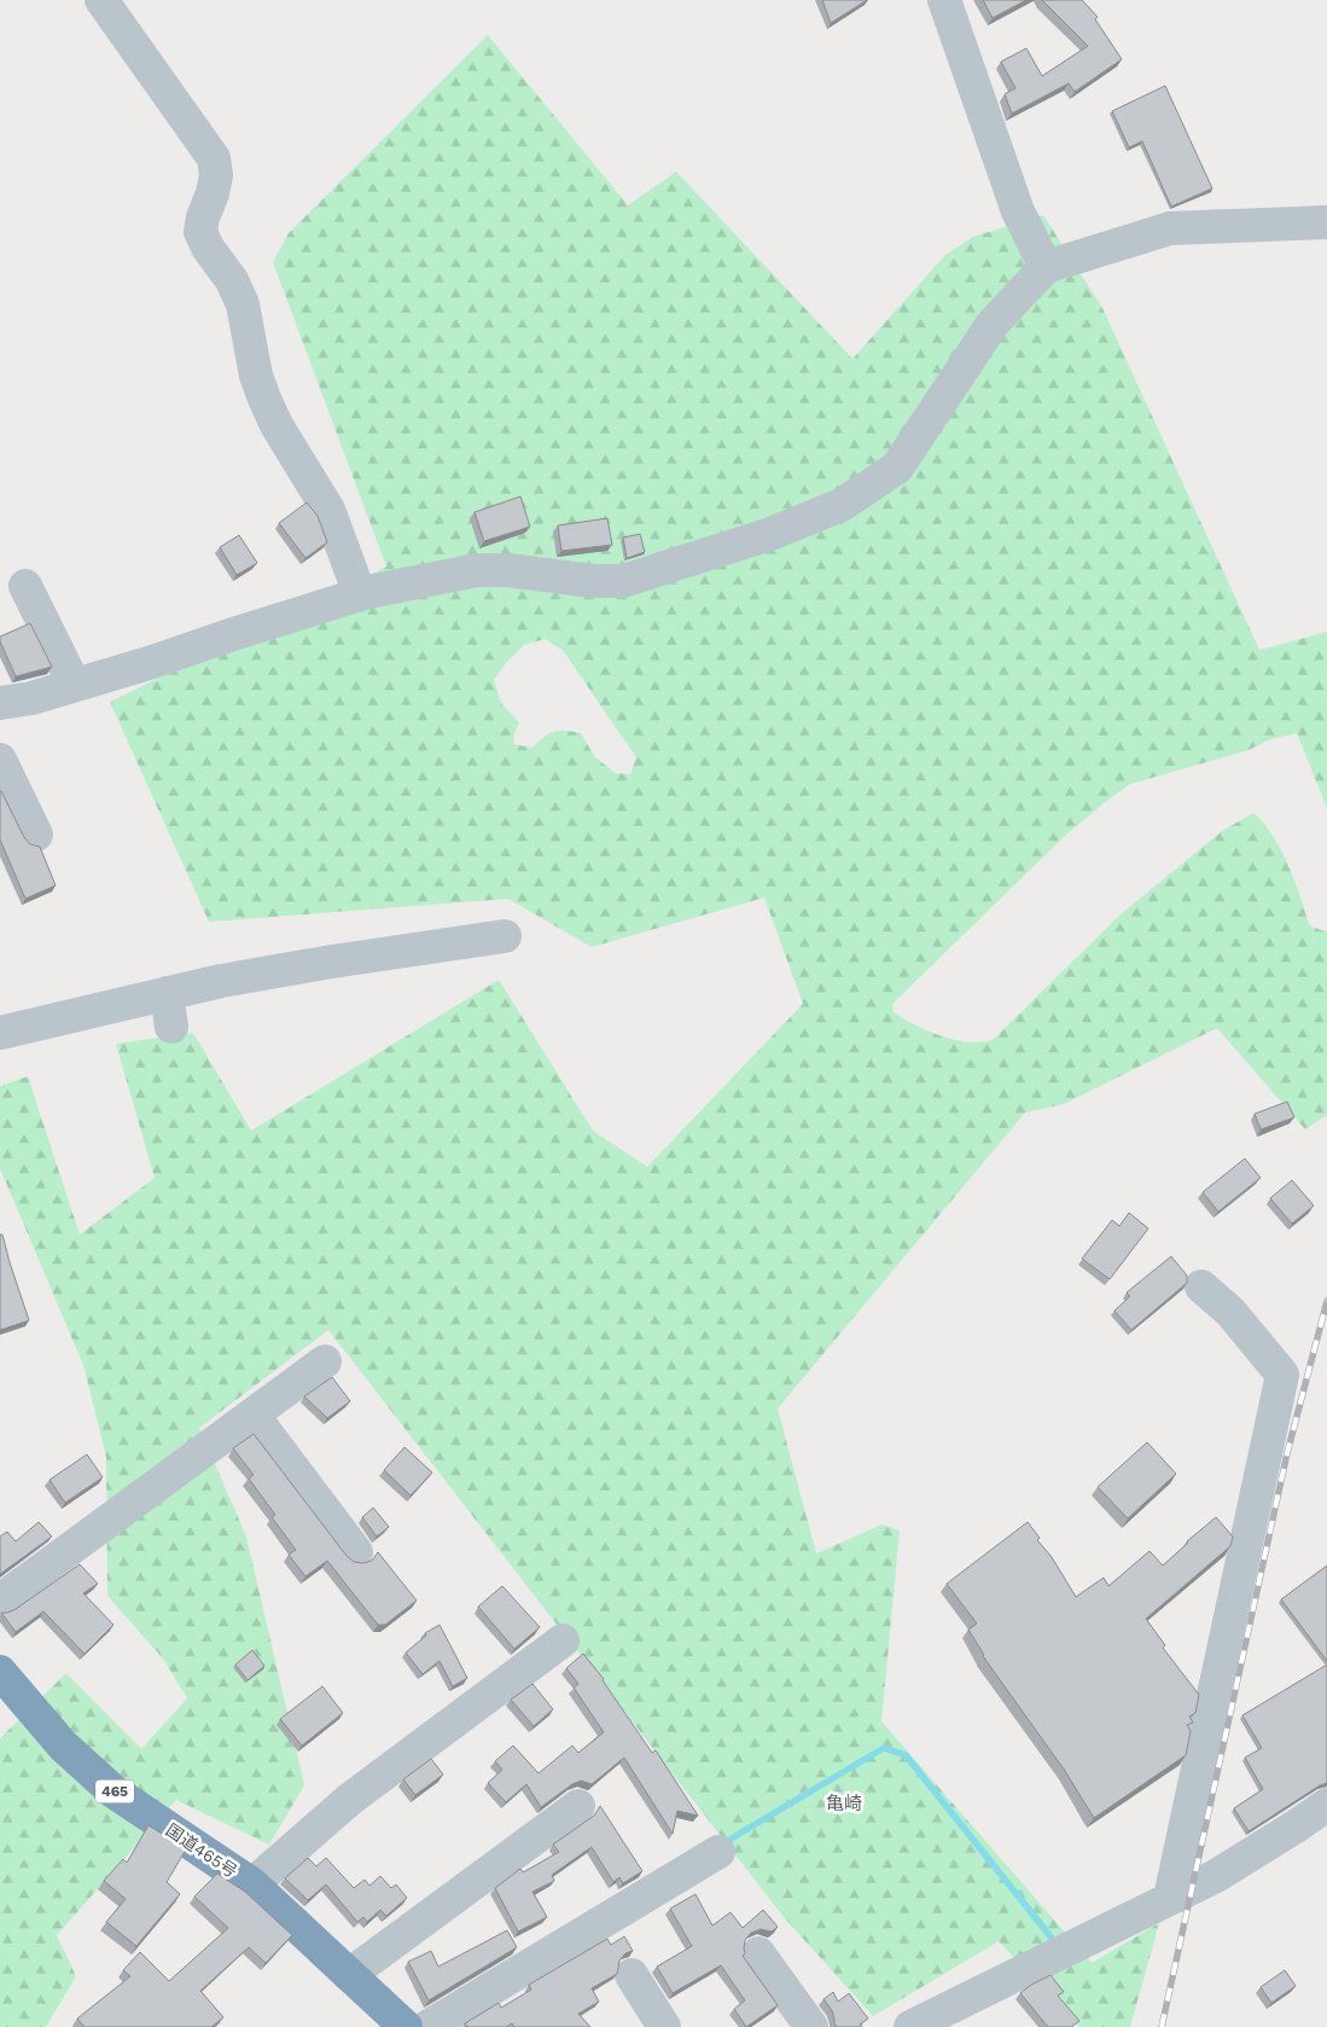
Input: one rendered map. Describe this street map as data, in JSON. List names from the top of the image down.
{
  "streets": {
    "highway": ["465", "国道465号"]
  },
  "districts": ["亀崎"]
}
